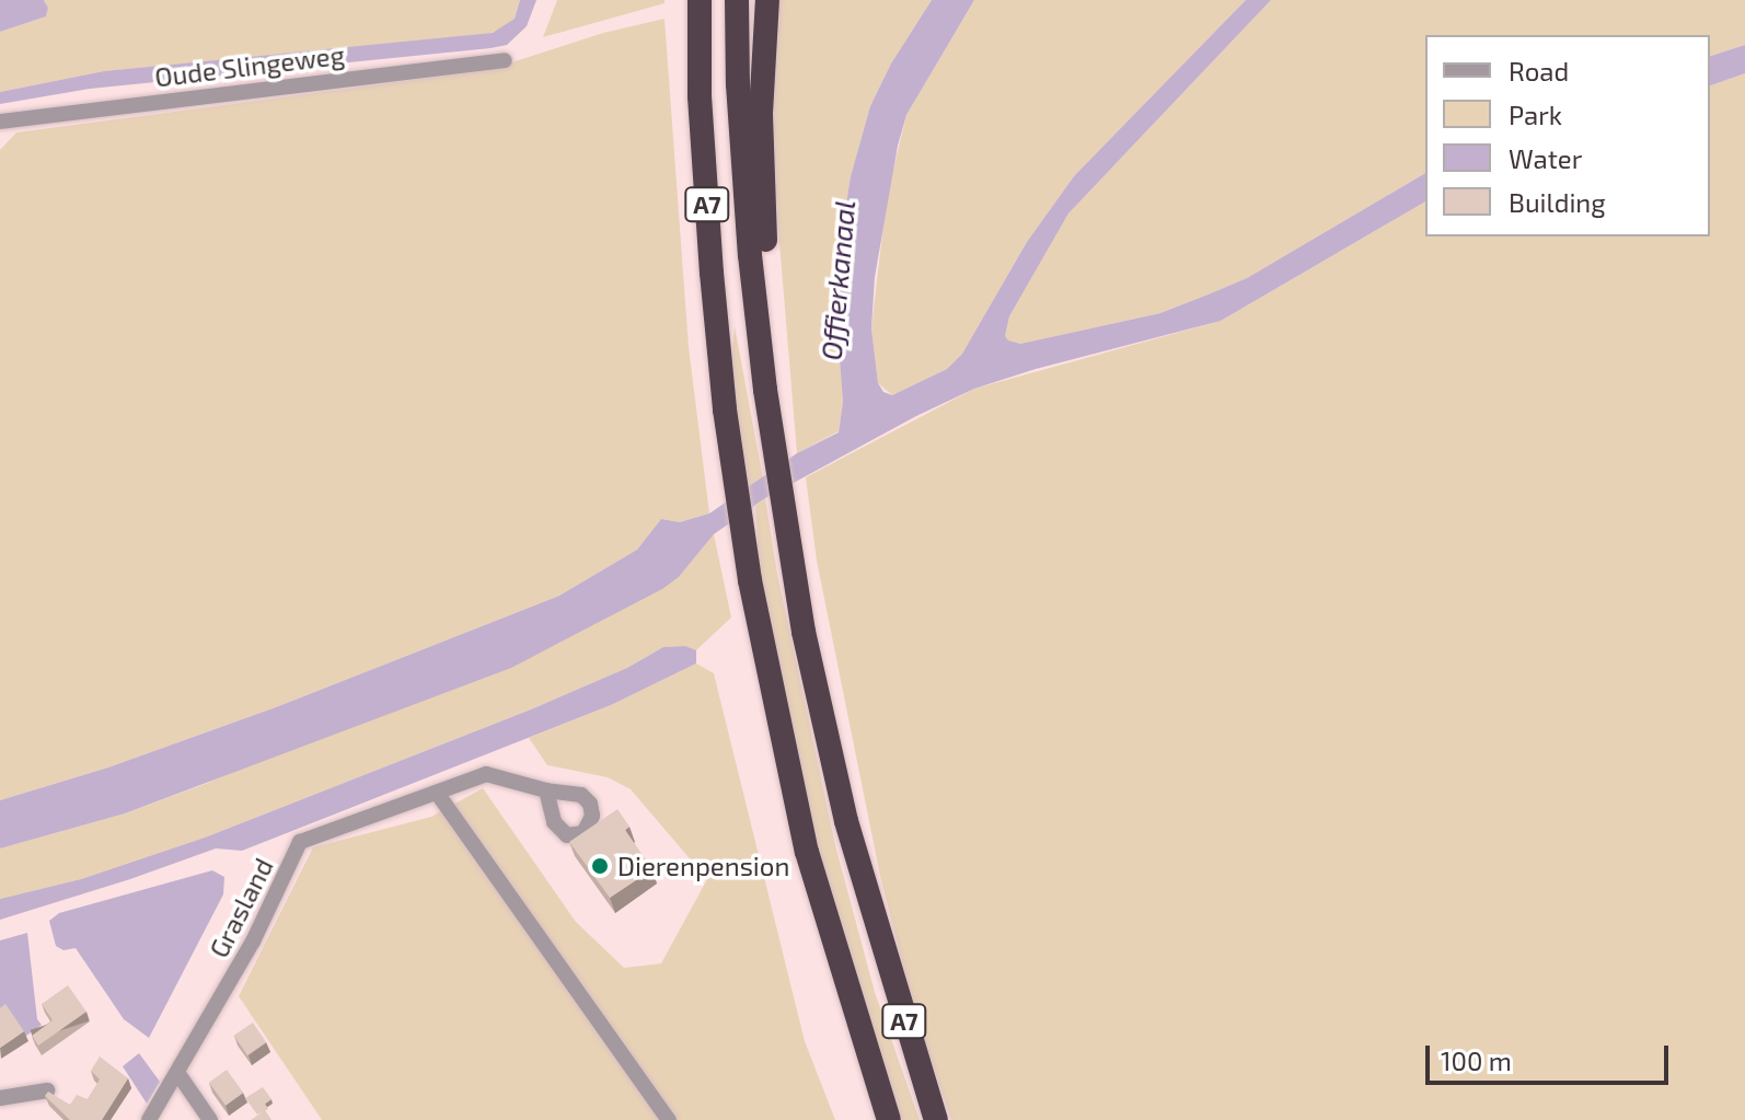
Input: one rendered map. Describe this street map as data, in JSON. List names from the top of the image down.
{
  "streets": {
    "highway": ["A7"],
    "street": ["Oude Slingeweg", "Grasland"]
  },
  "water": ["Offierkanaal"],
  "places": ["Dierenpension"],
  "legend": [
    "Road",
    "Park",
    "Water",
    "Building"
  ],
  "scale_bar": "100 m"
}
